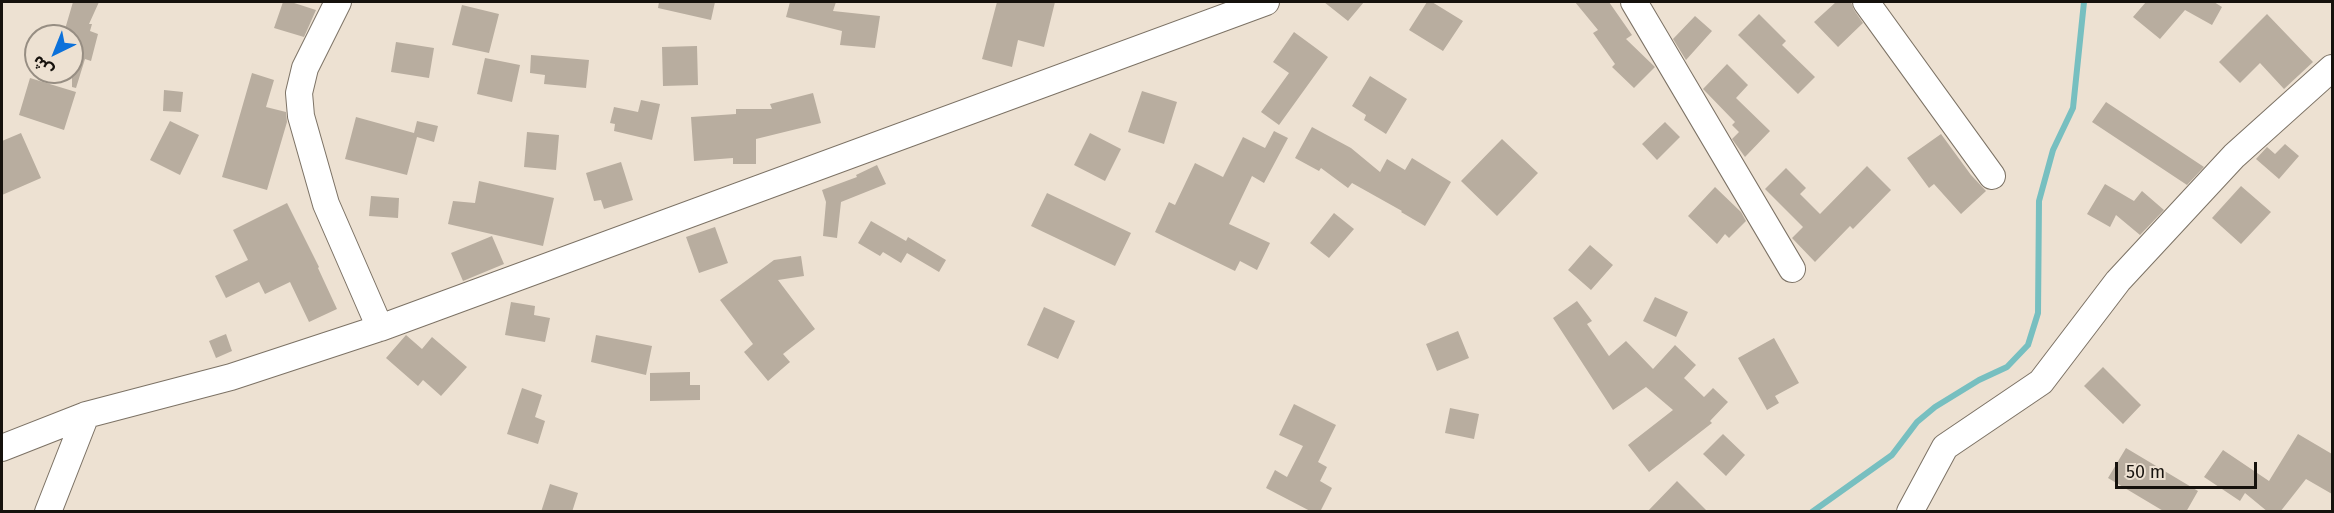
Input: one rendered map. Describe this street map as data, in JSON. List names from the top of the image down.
{
  "scale_bar": "50 m",
  "north": "bottom left"
}
